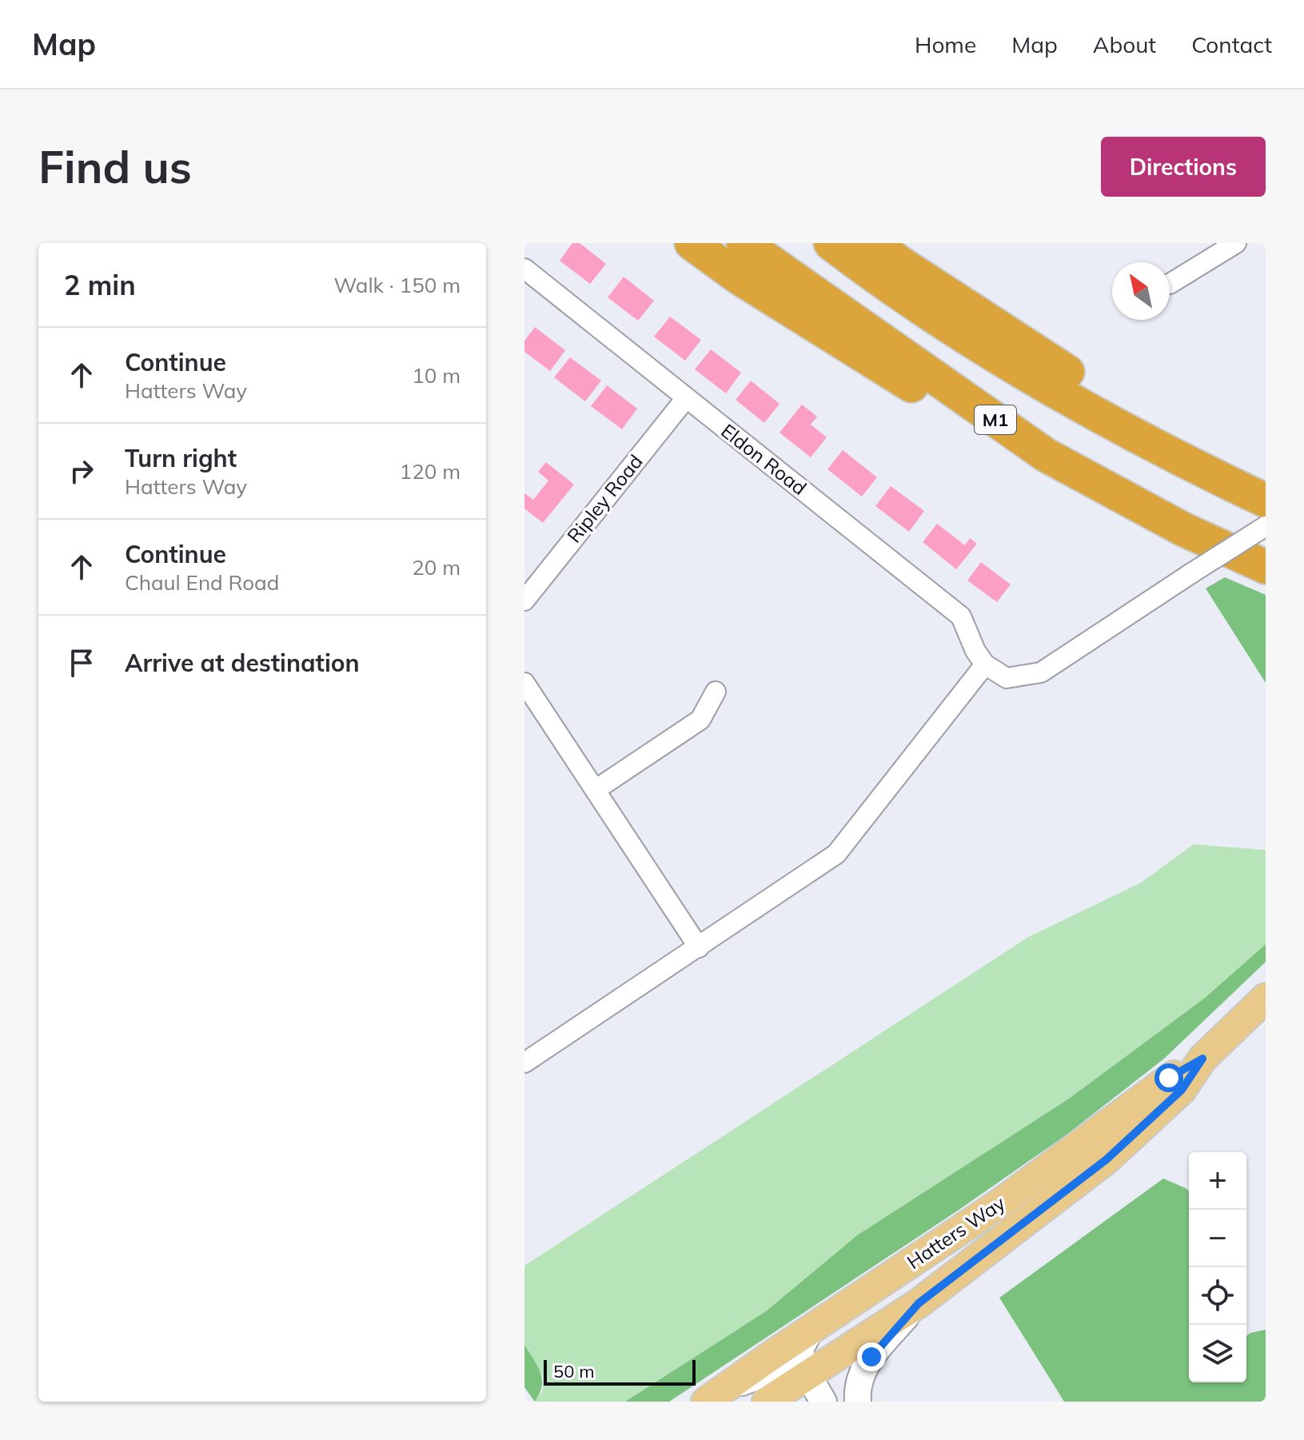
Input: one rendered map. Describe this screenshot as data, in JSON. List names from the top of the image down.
{
  "streets": {
    "highway": ["M1"],
    "main road": ["Hatters Way"],
    "street": ["Eldon Road", "Ripley Road"]
  },
  "crossings": [
    ["Eldon Road", "Ripley Road"]
  ],
  "scale_bar": "50 m",
  "north": "top left",
  "page": {
    "header": "Map",
    "nav": [
      "Home",
      "Map",
      "About",
      "Contact"
    ],
    "buttons": "Directions",
    "title": "Find us",
    "heading": ["2 min", "Walk · 150 m"],
    "list": [
      ["Continue", "Hatters Way", "10 m"],
      ["Turn right", "Hatters Way", "120 m"],
      ["Continue", "Chaul End Road", "20 m"],
      "Arrive at destination"
    ],
    "map_buttons": ["+", "−"],
    "scale": "50 m"
  }
}
